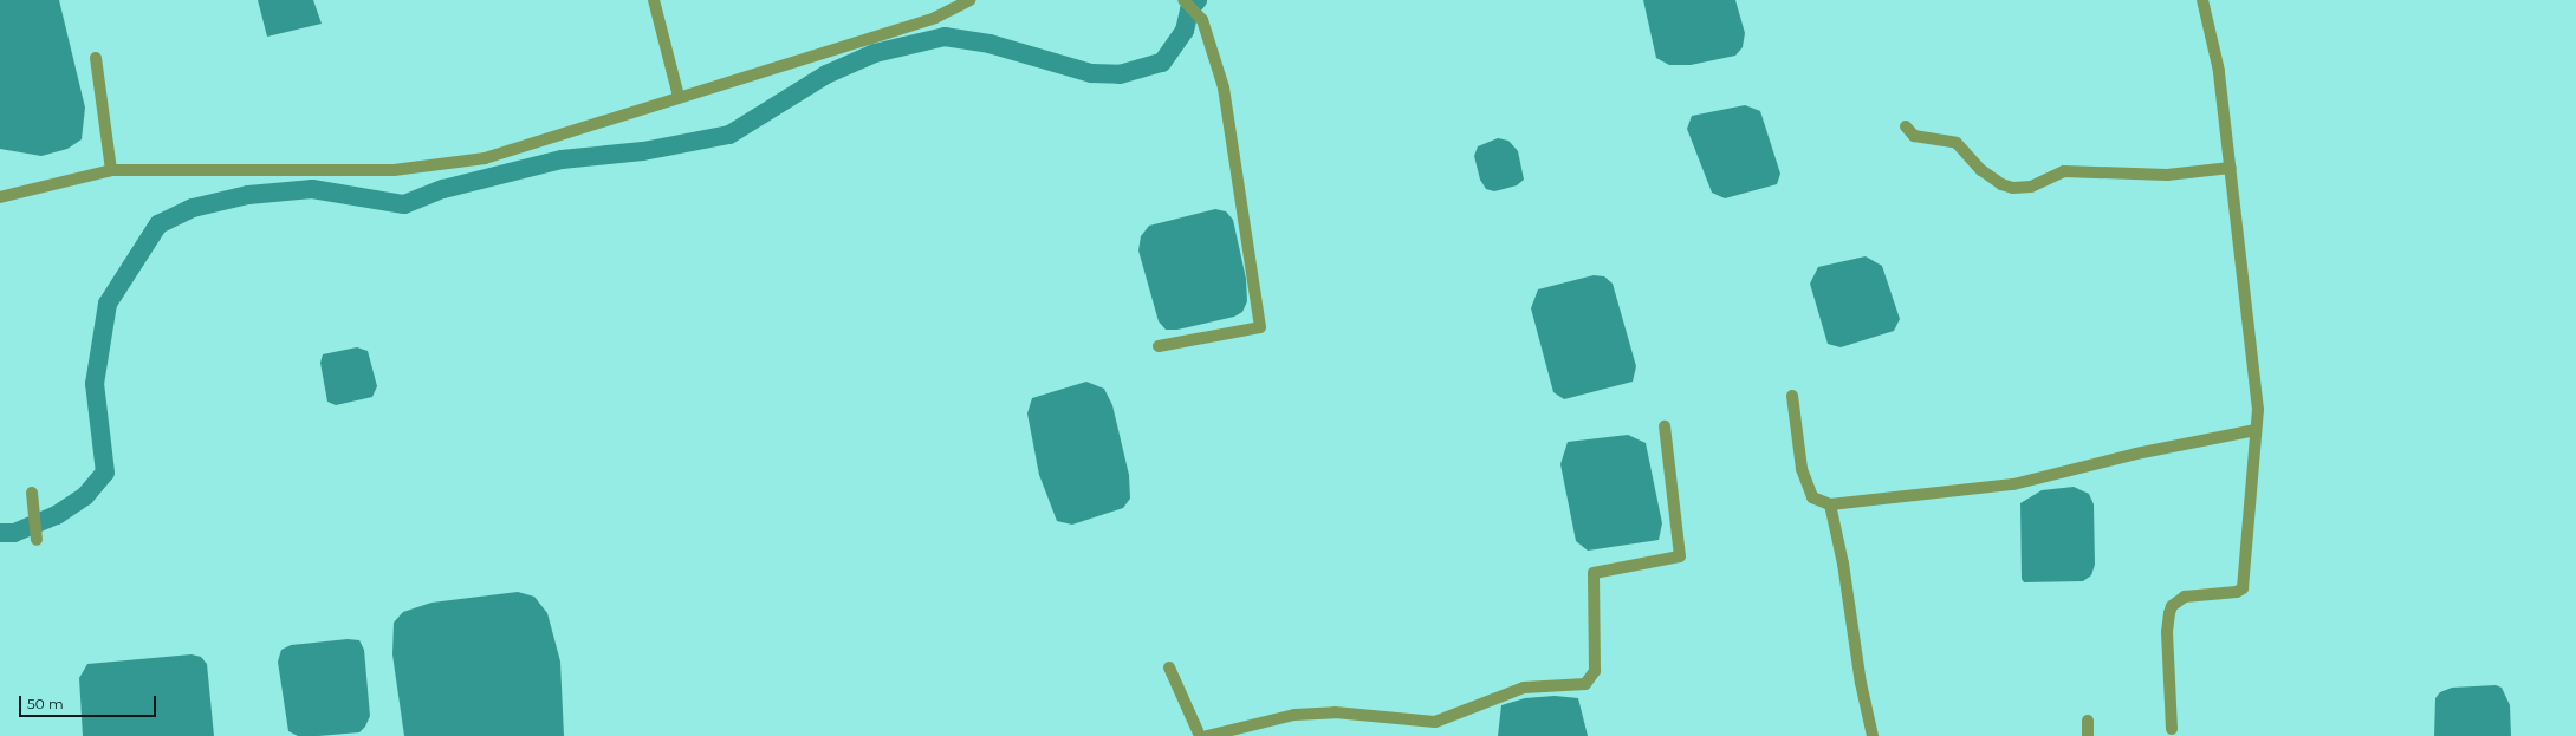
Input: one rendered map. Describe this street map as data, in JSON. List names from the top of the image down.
{
  "scale_bar": "50 m"
}
